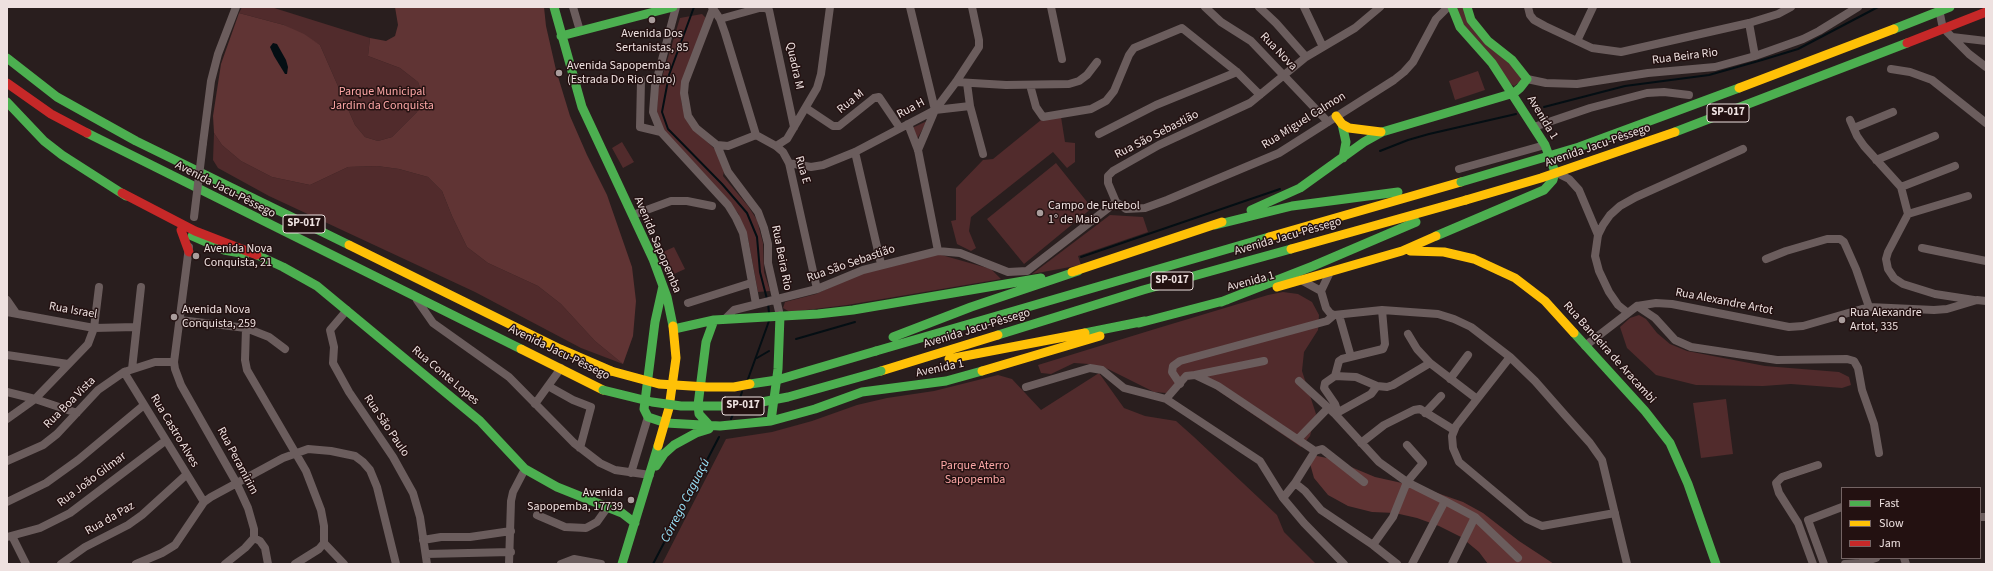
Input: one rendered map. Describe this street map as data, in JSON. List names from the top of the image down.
{
  "streets": {
    "main road": [
      "SP-017",
      "Avenida 1",
      "Avenida Jacu-Pêssego",
      "Avenida Sapopemba",
      "Rua Bandeira de Aracambi",
      "Rua Conte Lopes"
    ],
    "street": [
      "Rua Nova",
      "Rua Beira Rio",
      "Quadra M",
      "Rua M",
      "Rua H",
      "Rua Miguel Calmon",
      "Rua São Sebastião",
      "Rua E",
      "Rua Alexandre Artot",
      "Rua Israel",
      "Rua Boa Vista",
      "Rua São Paulo",
      "Rua Castro Alves",
      "Rua Peramirim",
      "Rua João Gilmar",
      "Rua da Paz"
    ]
  },
  "crossings": [
    ["Rua Nova", "Rua Miguel Calmon"],
    ["Rua Nova", "Rua São Sebastião"],
    ["Rua Beira Rio", "Avenida 1"],
    ["Rua Beira Rio", "Rua São Sebastião"],
    ["Rua M", "Rua H"],
    ["Rua H", "Rua E"],
    ["Avenida 1", "Rua São Sebastião"],
    ["Avenida 1", "Avenida Sapopemba"],
    ["Avenida 1", "Rua Bandeira de Aracambi"],
    ["Rua Miguel Calmon", "Rua São Sebastião"],
    ["Rua São Sebastião", "Rua E"],
    ["Avenida Sapopemba", "Rua Conte Lopes"],
    ["Rua Alexandre Artot", "Rua Bandeira de Aracambi"],
    ["Rua Conte Lopes", "Rua São Paulo"],
    ["Rua Boa Vista", "Rua Castro Alves"],
    ["Rua Boa Vista", "Rua Peramirim"],
    ["Rua Castro Alves", "Rua João Gilmar"],
    ["Rua Castro Alves", "Rua da Paz"]
  ],
  "water": ["Córrego Caguaçú"],
  "parks": ["Parque Municipal Jardim da Conquista", "Parque Aterro Sapopemba"],
  "places": [
    "Avenida Dos Sertanistas, 85",
    "Avenida Sapopemba (Estrada Do Rio Claro)",
    "Campo de Futebol 1° de Maio",
    "Avenida Nova Conquista, 21",
    "Avenida Nova Conquista, 259",
    "Rua Alexandre Artot, 335",
    "Avenida Sapopemba, 17739"
  ],
  "legend": ["Fast", "Slow", "Jam"]
}
